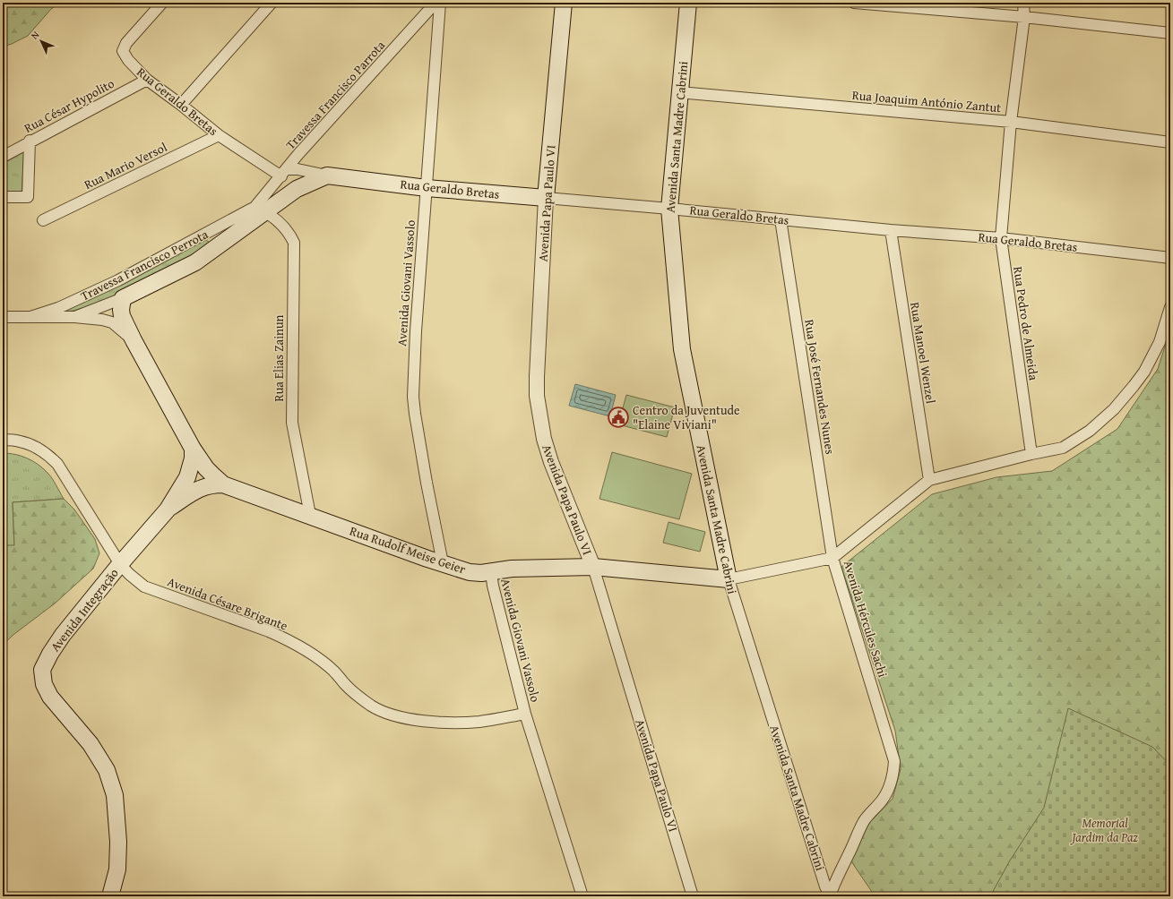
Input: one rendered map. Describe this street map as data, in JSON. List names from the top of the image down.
{
  "streets": {
    "main road": [
      "Rua Geraldo Bretas",
      "Avenida Santa Madre Cabrini",
      "Avenida Papa Paulo VI",
      "Travessa Francisco Perrota",
      "Rua Rudolf Meise Geier",
      "Avenida Integração"
    ],
    "street": [
      "Travessa Francisco Parrota",
      "Rua Joaquim António Zantut",
      "Rua César Hypolito",
      "Rua Mario Versol",
      "Avenida Giovani Vassolo",
      "Rua Pedro de Almeida",
      "Rua Manoel Wenzel",
      "Rua Elias Zainun",
      "Rua José Fernandes Nunes",
      "Avenida Césare Brigante",
      "Avenida Hércules Sachi"
    ]
  },
  "crossings": [
    ["Travessa Francisco Parrota", "Rua Geraldo Bretas"],
    ["Travessa Francisco Parrota", "Travessa Francisco Perrota"],
    ["Travessa Francisco Parrota", "Rua Elias Zainun"],
    ["Rua Geraldo Bretas", "Rua César Hypolito"],
    ["Rua Geraldo Bretas", "Avenida Santa Madre Cabrini"],
    ["Rua Geraldo Bretas", "Rua Mario Versol"],
    ["Rua Geraldo Bretas", "Avenida Papa Paulo VI"],
    ["Rua Geraldo Bretas", "Travessa Francisco Perrota"],
    ["Rua Geraldo Bretas", "Avenida Giovani Vassolo"],
    ["Rua Geraldo Bretas", "Rua Pedro de Almeida"],
    ["Rua Geraldo Bretas", "Rua Manoel Wenzel"],
    ["Rua Geraldo Bretas", "Rua José Fernandes Nunes"],
    ["Rua Joaquim António Zantut", "Avenida Santa Madre Cabrini"],
    ["Rua Joaquim António Zantut", "Rua Pedro de Almeida"],
    ["Avenida Santa Madre Cabrini", "Rua Rudolf Meise Geier"],
    ["Avenida Santa Madre Cabrini", "Avenida Hércules Sachi"],
    ["Avenida Papa Paulo VI", "Rua Rudolf Meise Geier"],
    ["Travessa Francisco Perrota", "Rua Elias Zainun"],
    ["Avenida Giovani Vassolo", "Rua Rudolf Meise Geier"],
    ["Avenida Giovani Vassolo", "Avenida Césare Brigante"],
    ["Rua Pedro de Almeida", "Avenida Hércules Sachi"],
    ["Rua Manoel Wenzel", "Avenida Hércules Sachi"],
    ["Rua Elias Zainun", "Rua Rudolf Meise Geier"],
    ["Rua José Fernandes Nunes", "Rua Rudolf Meise Geier"],
    ["Rua José Fernandes Nunes", "Avenida Hércules Sachi"],
    ["Rua Rudolf Meise Geier", "Avenida Integração"],
    ["Rua Rudolf Meise Geier", "Avenida Hércules Sachi"],
    ["Avenida Césare Brigante", "Avenida Integração"]
  ],
  "parks": ["Memorial Jardim da Paz"],
  "places": {
    "public building": ["Centro da Juventude \"Elaine Viviani\""]
  },
  "north": "top left"
}
